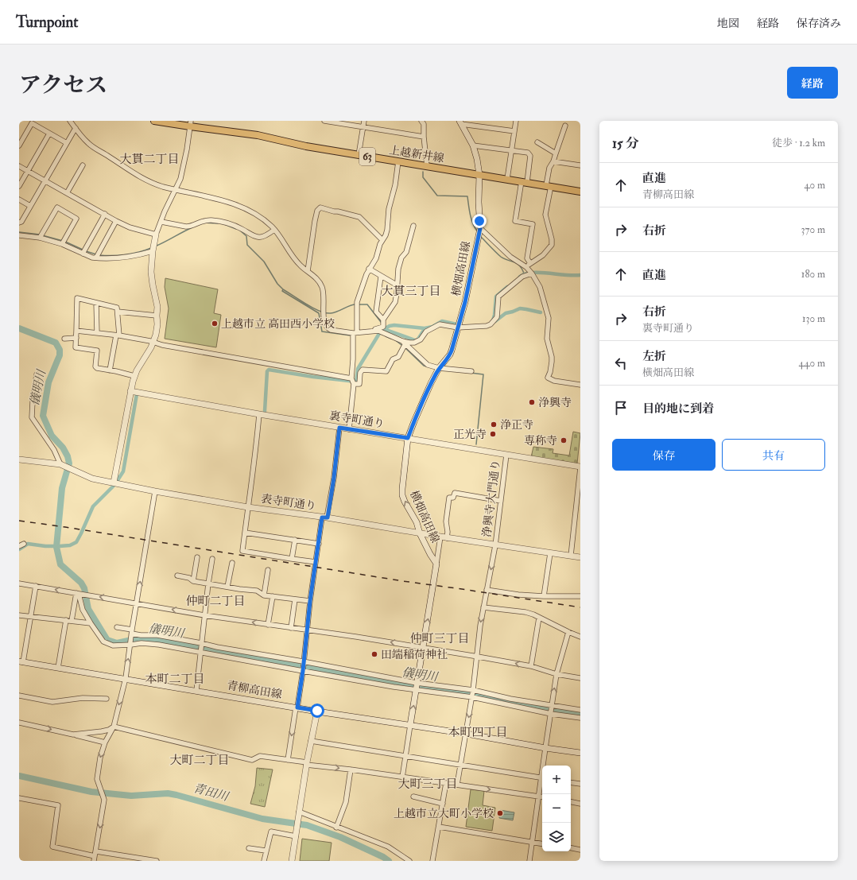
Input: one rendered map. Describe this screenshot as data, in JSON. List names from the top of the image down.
{
  "streets": {
    "main road": ["上越新井線", "63"],
    "street": [
      "横畑高田線",
      "裏寺町通り",
      "浄興寺大門通り",
      "表寺町通り",
      "青柳高田線"
    ]
  },
  "crossings": [
    ["上越新井線", "横畑高田線"],
    ["横畑高田線", "裏寺町通り"],
    ["横畑高田線", "表寺町通り"],
    ["裏寺町通り", "浄興寺大門通り"],
    ["浄興寺大門通り", "表寺町通り"],
    ["浄興寺大門通り", "青柳高田線"]
  ],
  "one_way": ["浄興寺大門通り"],
  "districts": [
    "大貫二丁目",
    "大貫三丁目",
    "仲町二丁目",
    "仲町三丁目",
    "本町二丁目",
    "本町四丁目",
    "大町二丁目",
    "大町三丁目"
  ],
  "water": ["儀明川", "青田川"],
  "places": [
    "上越市立 高田西小学校",
    "浄興寺",
    "浄正寺",
    "正光寺",
    "専称寺",
    "田端稲荷神社",
    "上越市立大町小学校"
  ],
  "page": {
    "header": "Turnpoint",
    "nav": ["地図", "経路", "保存済み"],
    "title": "アクセス",
    "buttons": [
      "経路",
      ["保存", "共有"]
    ],
    "heading": ["15 分", "徒歩 · 1.2 km"],
    "list": [
      ["直進", "青柳高田線", "40 m"],
      ["右折", "370 m"],
      ["直進", "180 m"],
      ["右折", "裏寺町通り", "130 m"],
      ["左折", "横畑高田線", "440 m"],
      "目的地に到着"
    ],
    "map_buttons": ["+", "−"]
  }
}
